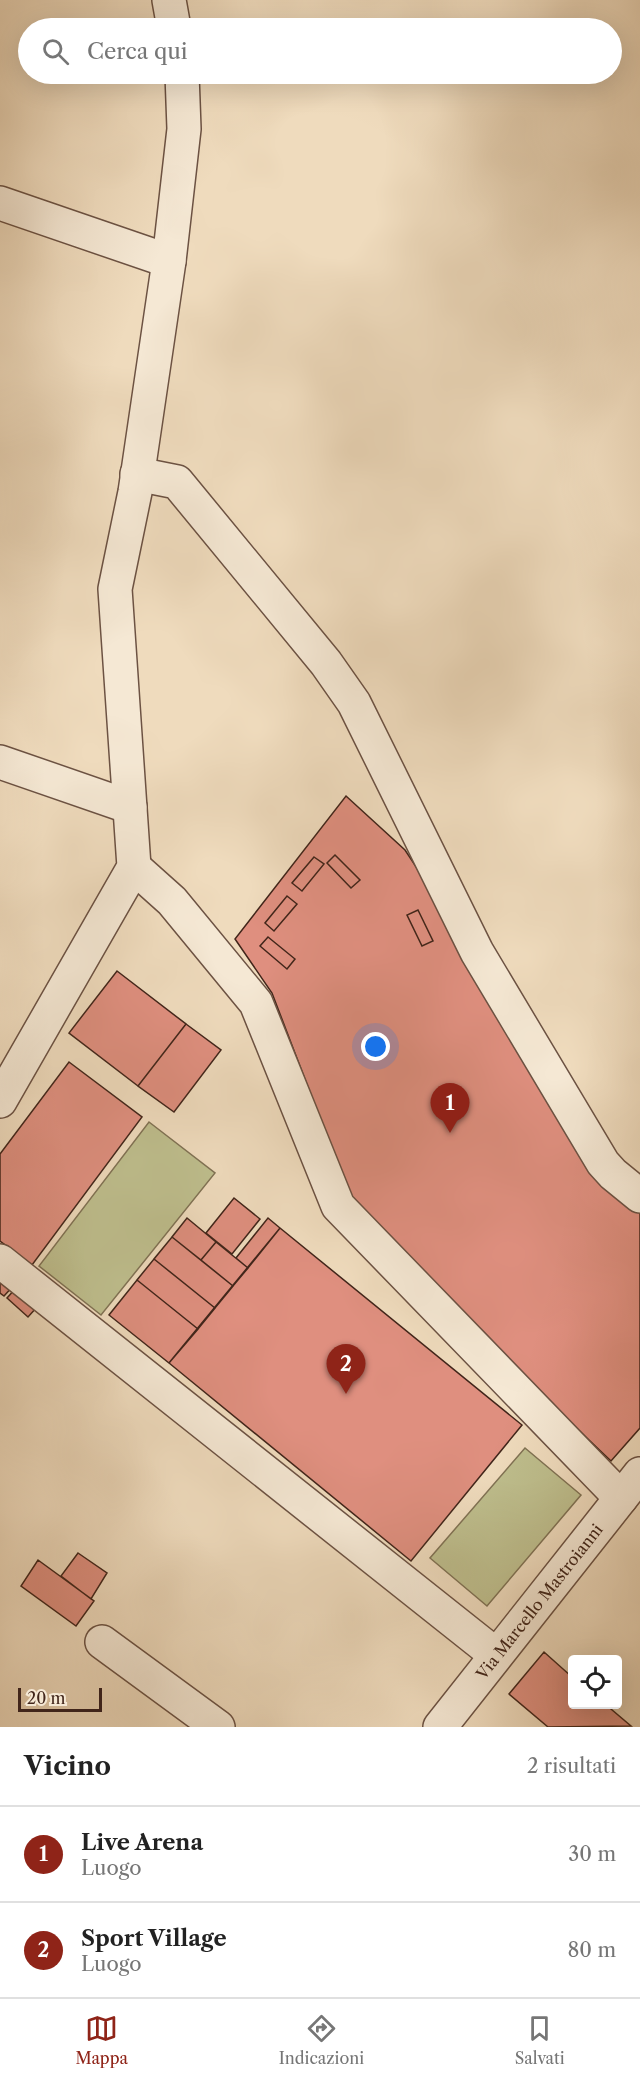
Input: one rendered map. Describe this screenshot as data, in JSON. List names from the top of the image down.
{
  "streets": {
    "street": ["Via Marcello Mastroianni"]
  },
  "scale_bar": "20 m",
  "page": {
    "search": "Cerca qui",
    "pins": ["1", "2"],
    "scale": "20 m",
    "heading": ["Vicino", "2 risultati"],
    "list": [
      {
        "mark": "1",
        "name": "Live Arena",
        "note": "Luogo",
        "value": "30 m"
      },
      {
        "mark": "2",
        "name": "Sport Village",
        "note": "Luogo",
        "value": "80 m"
      }
    ],
    "nav": ["Mappa", "Indicazioni", "Salvati"]
  }
}
